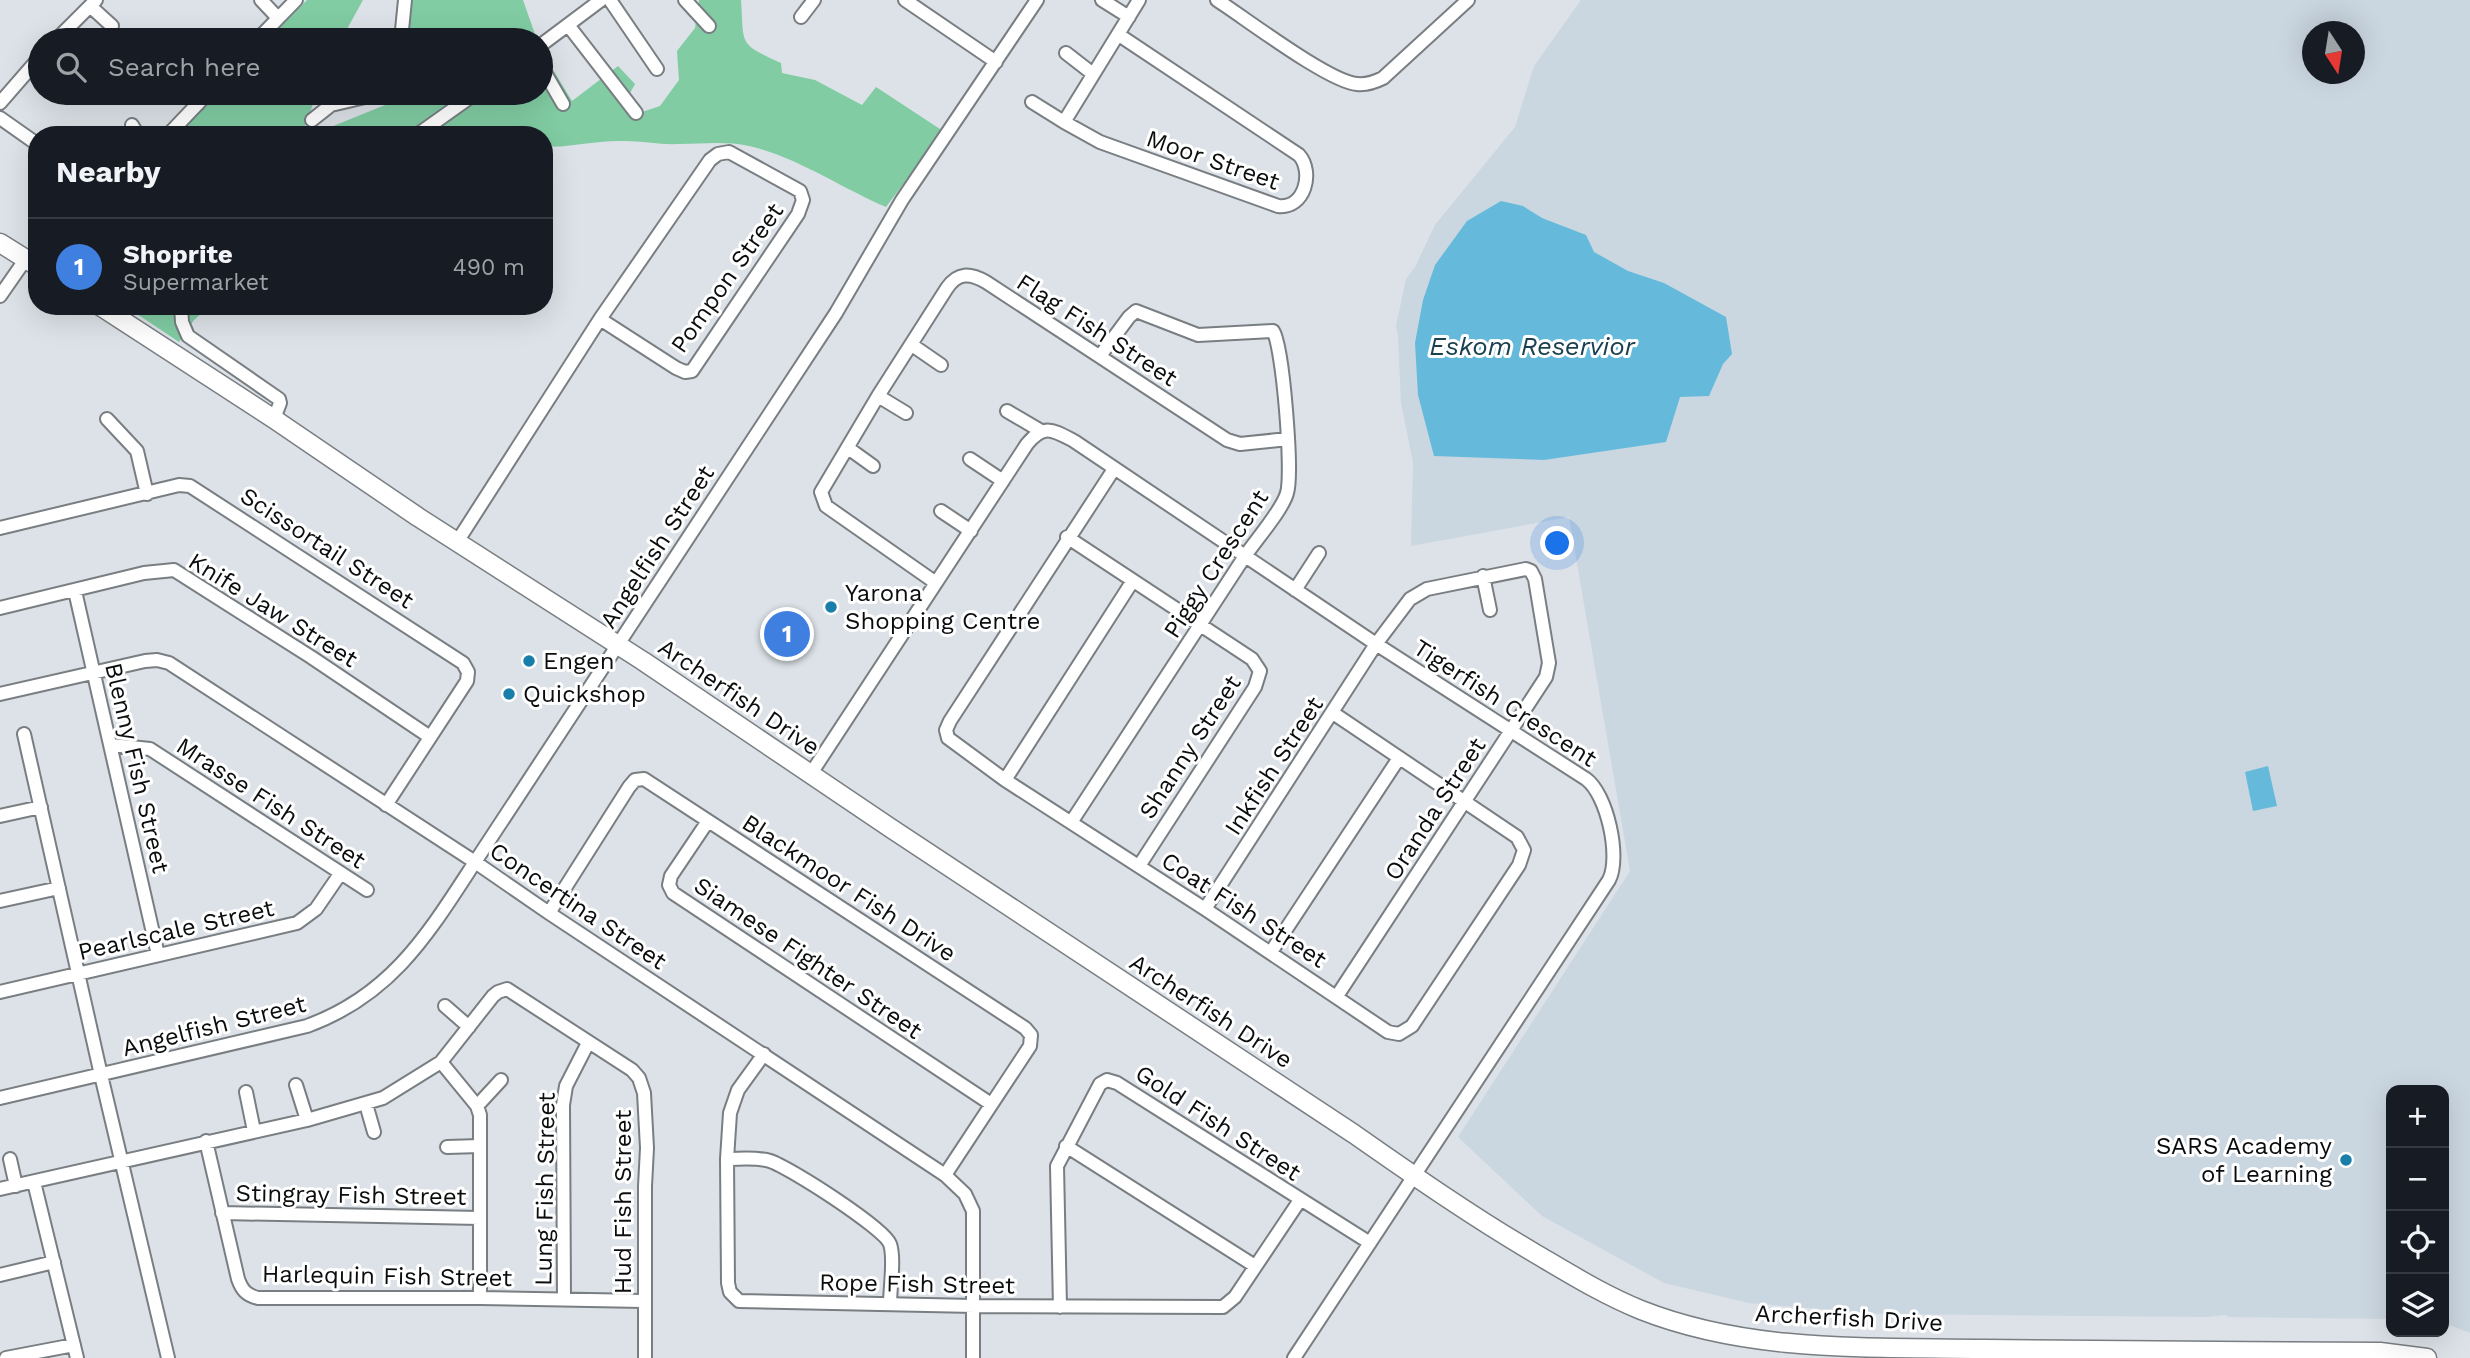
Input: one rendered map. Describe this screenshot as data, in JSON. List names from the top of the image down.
{
  "streets": {
    "street": [
      "Moor Street",
      "Pompon Street",
      "Flag Fish Street",
      "Angelfish Street",
      "Scissortail Street",
      "Piggy Crescent",
      "Knife Jaw Street",
      "Archerfish Drive",
      "Tigerfish Crescent",
      "Shanny Street",
      "Inkfish Street",
      "Blenny Fish Street",
      "Mrasse Fish Street",
      "Oranda Street",
      "Blackmoor Fish Drive",
      "Concertina Street",
      "Coat Fish Street",
      "Pearlscale Street",
      "Siamese Fighter Street",
      "Gold Fish Street",
      "Lung Fish Street",
      "Stingray Fish Street",
      "Hud Fish Street",
      "Harlequin Fish Street",
      "Rope Fish Street"
    ]
  },
  "crossings": [
    ["Pompon Street", "Archerfish Drive"],
    ["Flag Fish Street", "Piggy Crescent"],
    ["Angelfish Street", "Archerfish Drive"],
    ["Angelfish Street", "Concertina Street"],
    ["Scissortail Street", "Knife Jaw Street"],
    ["Scissortail Street", "Concertina Street"],
    ["Piggy Crescent", "Tigerfish Crescent"],
    ["Piggy Crescent", "Shanny Street"],
    ["Piggy Crescent", "Coat Fish Street"],
    ["Knife Jaw Street", "Blenny Fish Street"],
    ["Archerfish Drive", "Tigerfish Crescent"],
    ["Tigerfish Crescent", "Inkfish Street"],
    ["Tigerfish Crescent", "Oranda Street"],
    ["Tigerfish Crescent", "Coat Fish Street"],
    ["Tigerfish Crescent", "Gold Fish Street"],
    ["Shanny Street", "Coat Fish Street"],
    ["Inkfish Street", "Oranda Street"],
    ["Inkfish Street", "Coat Fish Street"],
    ["Blenny Fish Street", "Mrasse Fish Street"],
    ["Blenny Fish Street", "Concertina Street"],
    ["Blenny Fish Street", "Pearlscale Street"],
    ["Mrasse Fish Street", "Pearlscale Street"],
    ["Oranda Street", "Coat Fish Street"],
    ["Blackmoor Fish Drive", "Concertina Street"],
    ["Blackmoor Fish Drive", "Siamese Fighter Street"],
    ["Concertina Street", "Rope Fish Street"],
    ["Gold Fish Street", "Rope Fish Street"],
    ["Lung Fish Street", "Hud Fish Street"],
    ["Lung Fish Street", "Harlequin Fish Street"],
    ["Stingray Fish Street", "Harlequin Fish Street"],
    ["Hud Fish Street", "Harlequin Fish Street"]
  ],
  "water": ["Eskom Reservior"],
  "places": [
    "Yarona Shopping Centre",
    "Engen",
    "Quickshop",
    "SARS Academy of Learning"
  ],
  "north": "bottom",
  "page": {
    "search": "Search here",
    "heading": "Nearby",
    "list": [
      {
        "mark": "1",
        "name": "Shoprite",
        "note": "Supermarket",
        "value": "490 m"
      }
    ],
    "pins": "1",
    "map_buttons": ["+", "−"]
  }
}
